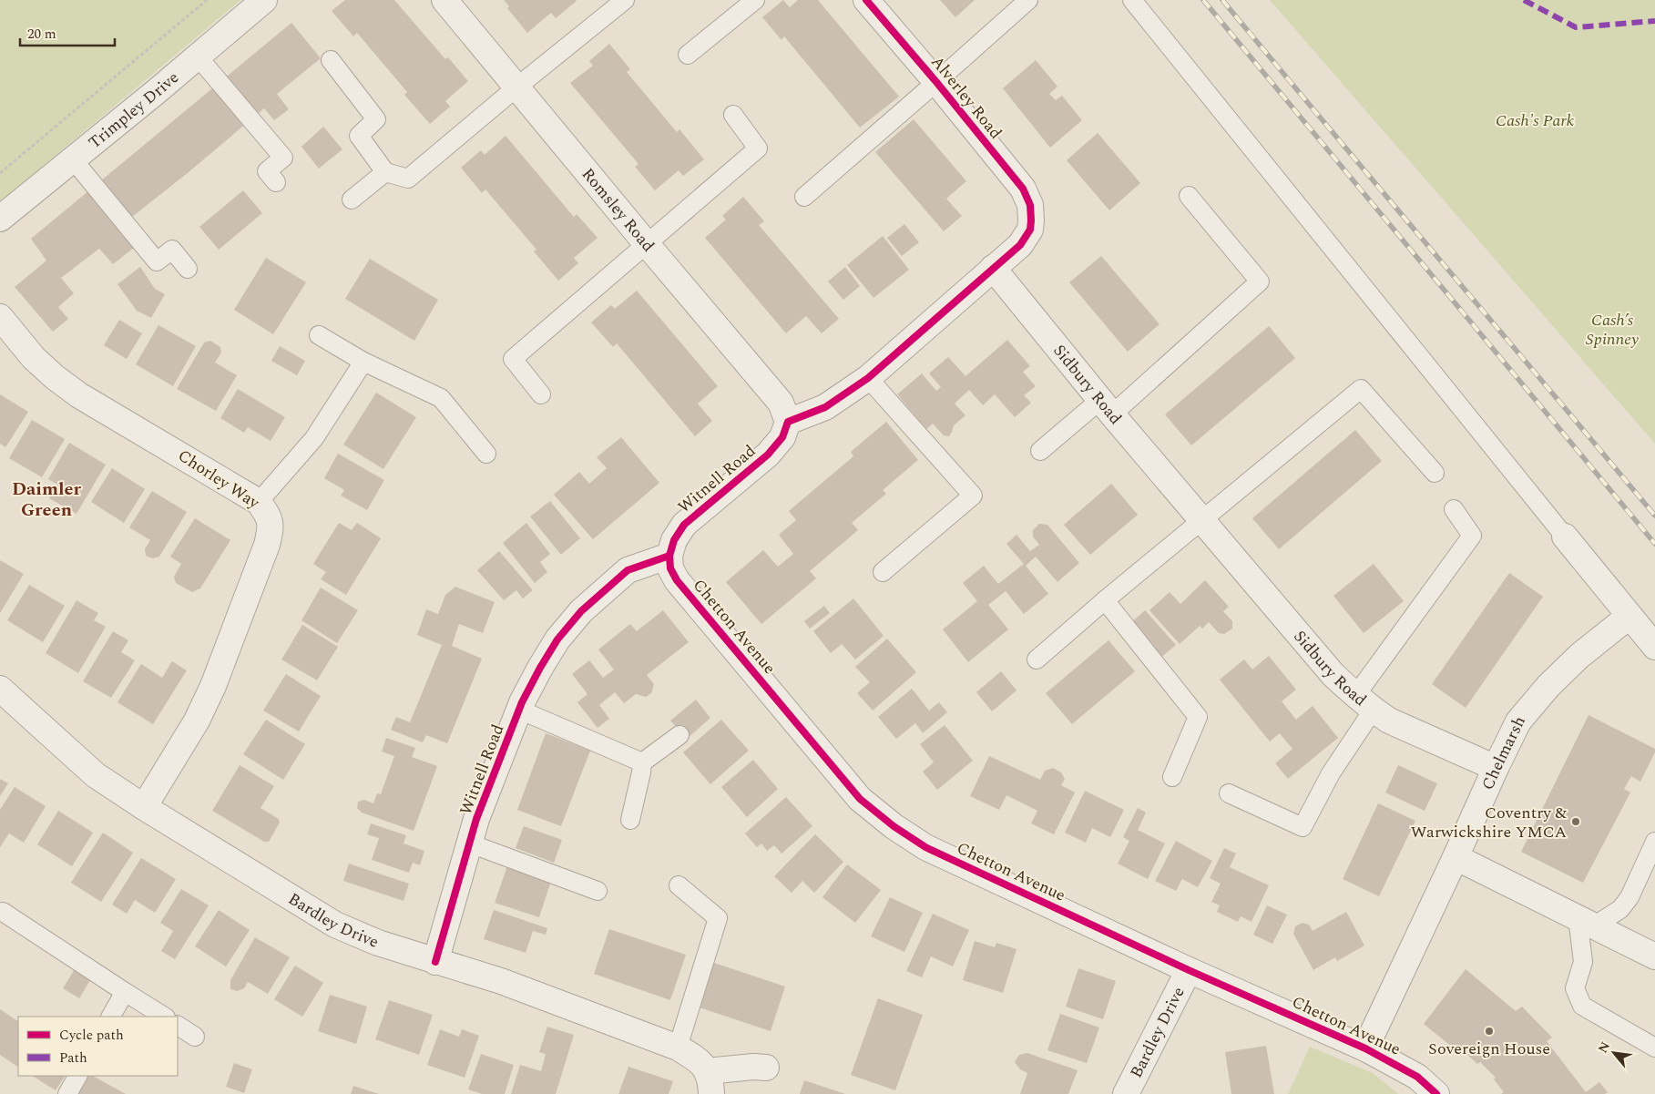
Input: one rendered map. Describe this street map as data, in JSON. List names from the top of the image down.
{
  "streets": {
    "street": [
      "Alverley Road",
      "Trimpley Drive",
      "Romsley Road",
      "Sidbury Road",
      "Chorley Way",
      "Witnell Road",
      "Chetton Avenue",
      "Chelmarsh",
      "Bardley Drive"
    ]
  },
  "crossings": [
    ["Alverley Road", "Sidbury Road"],
    ["Romsley Road", "Witnell Road"],
    ["Sidbury Road", "Chelmarsh"],
    ["Chorley Way", "Bardley Drive"],
    ["Witnell Road", "Chetton Avenue"],
    ["Witnell Road", "Bardley Drive"],
    ["Chetton Avenue", "Chelmarsh"],
    ["Chetton Avenue", "Bardley Drive"]
  ],
  "districts": ["Daimler Green"],
  "parks": ["Cash's Park", "Cash’s Spinney"],
  "places": ["Coventry & Warwickshire YMCA", "Sovereign House"],
  "legend": ["Cycle path", "Path"],
  "scale_bar": "20 m",
  "north": "top left"
}
